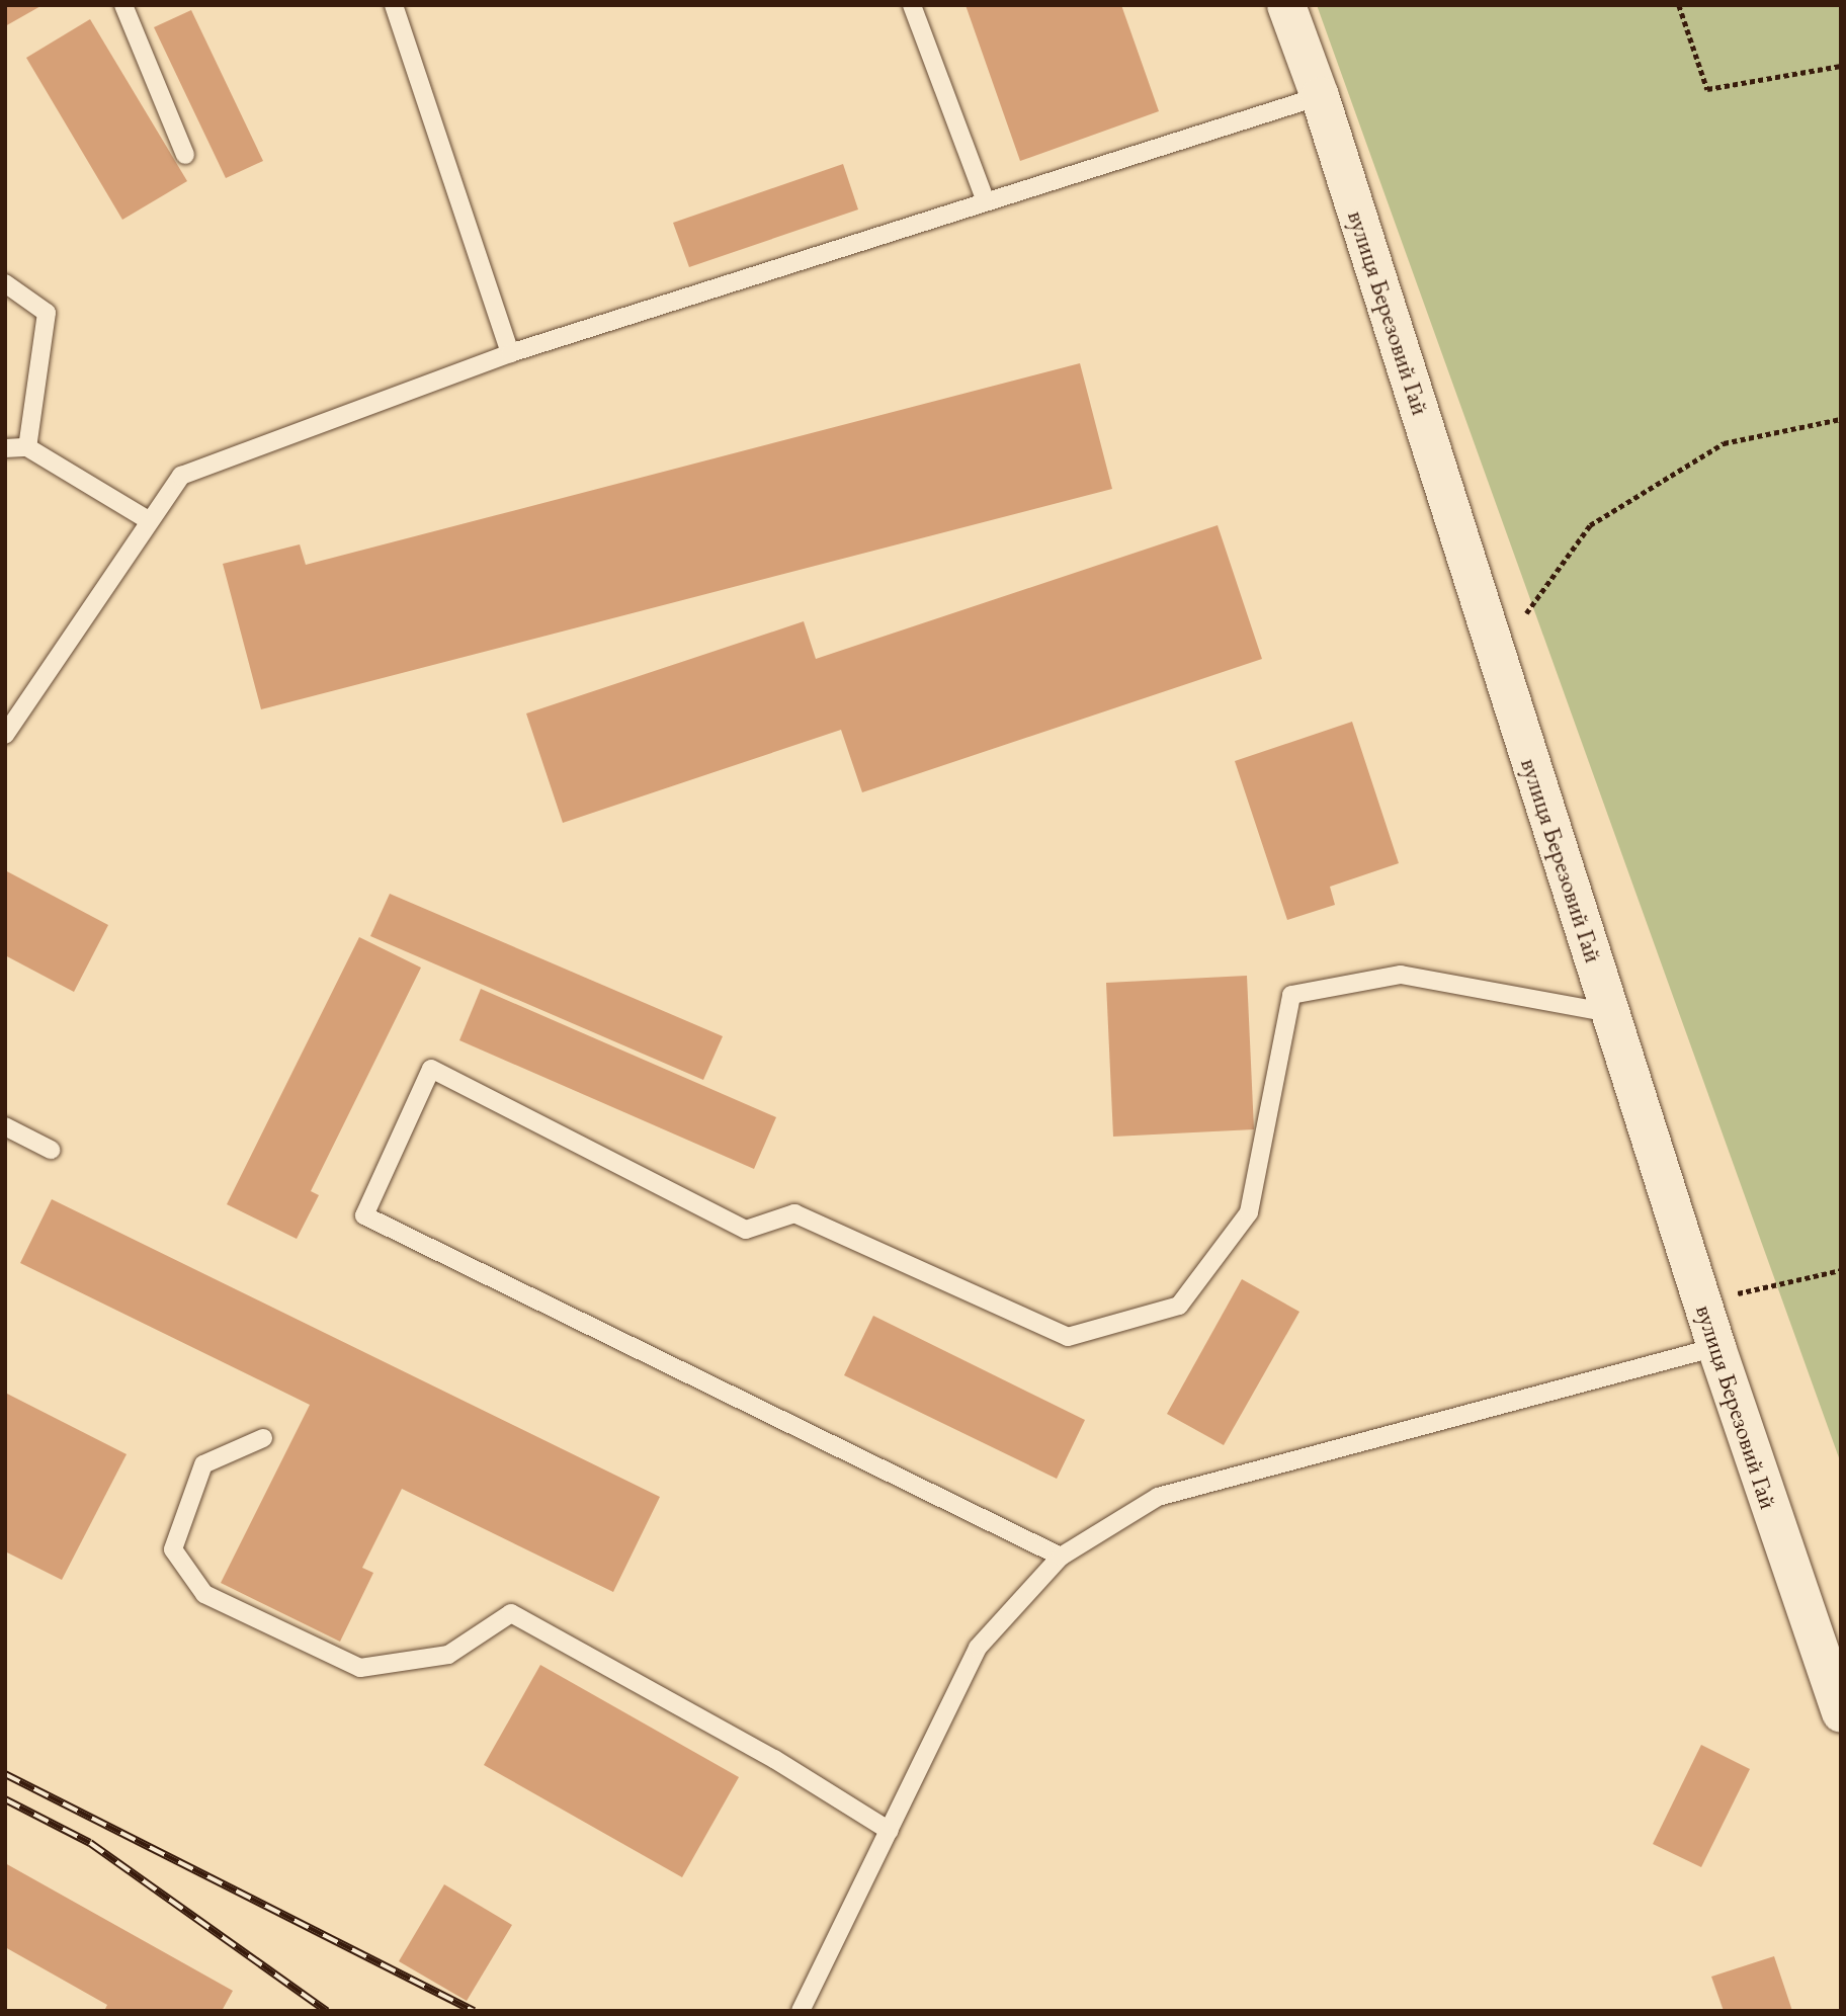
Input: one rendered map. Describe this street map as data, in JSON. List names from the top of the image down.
{
  "streets": {
    "street": ["вулиця Березовий Гай"]
  }
}
